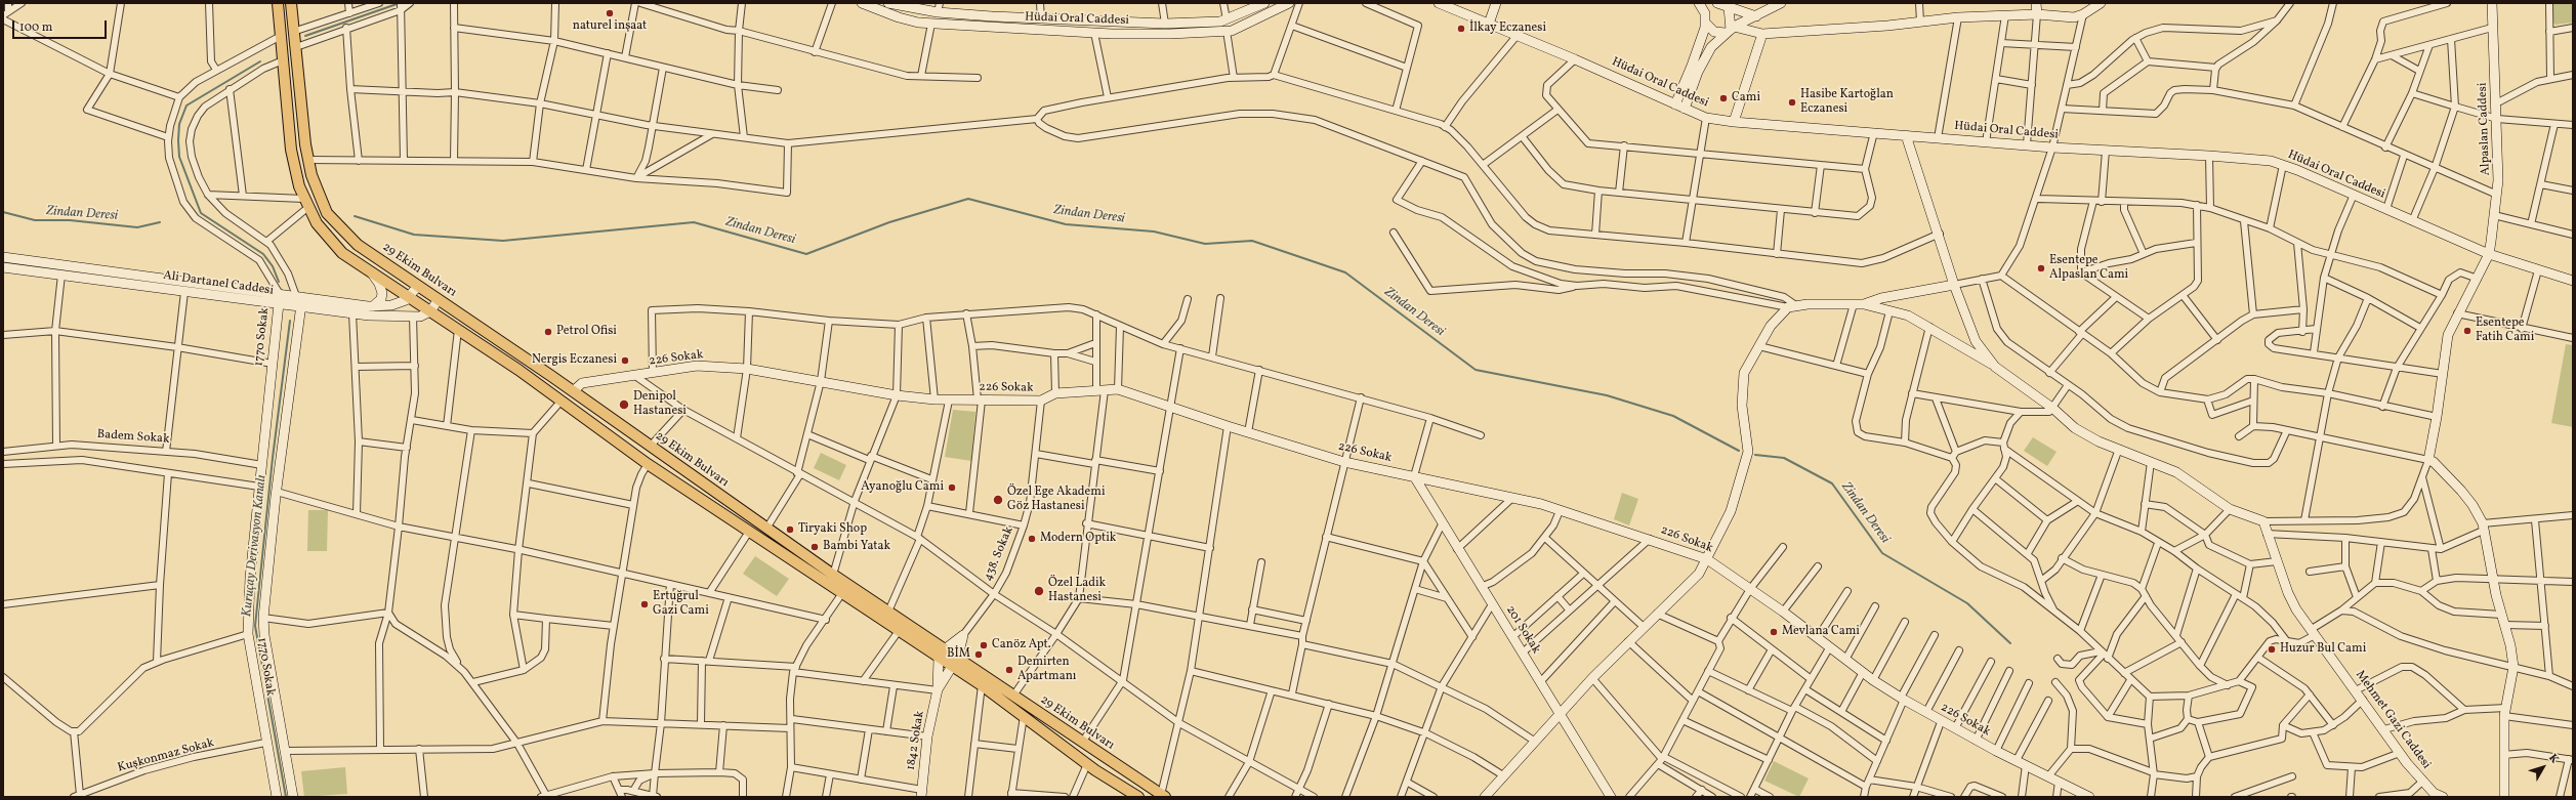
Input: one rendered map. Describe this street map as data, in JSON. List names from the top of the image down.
{
  "streets": {
    "main road": ["29 Ekim Bulvarı"],
    "street": [
      "Hüdai Oral Caddesi",
      "Alpaslan Caddesi",
      "Ali Dartanel Caddesi",
      "1770 Sokak",
      "226 Sokak",
      "Badem Sokak",
      "438. Sokak",
      "201 Sokak",
      "Mehmet Gazi Caddesi",
      "1842 Sokak",
      "Kuşkonmaz Sokak"
    ]
  },
  "crossings": [
    ["Hüdai Oral Caddesi", "Alpaslan Caddesi"],
    ["29 Ekim Bulvarı", "Ali Dartanel Caddesi"],
    ["29 Ekim Bulvarı", "226 Sokak"],
    ["Ali Dartanel Caddesi", "1770 Sokak"],
    ["1770 Sokak", "Badem Sokak"],
    ["1770 Sokak", "Kuşkonmaz Sokak"],
    ["226 Sokak", "438. Sokak"],
    ["226 Sokak", "201 Sokak"]
  ],
  "water": ["Zindan Deresi", "Kuruçay Derivasyon Kanalı"],
  "places": [
    "naturel inşaat",
    "İlkay Eczanesi",
    "Cami",
    "Hasibe Kartoğlan Eczanesi",
    "Esentepe Alpaslan Cami",
    "Esentepe Fatih Cami",
    "Petrol Ofisi",
    "Nergis Eczanesi",
    "Denipol Hastanesi",
    "Ayanoğlu Cami",
    "Özel Ege Akademi Göz Hastanesi",
    "Tiryaki Shop",
    "Modern Optik",
    "Bambi Yatak",
    "Özel Ladik Hastanesi",
    "Ertuğrul Gazi Cami",
    "Mevlana Cami",
    "Canöz Apt.",
    "Huzur Bul Cami",
    "BİM",
    "Demirten Apartmanı"
  ],
  "scale_bar": "100 m",
  "north": "top right"
}
